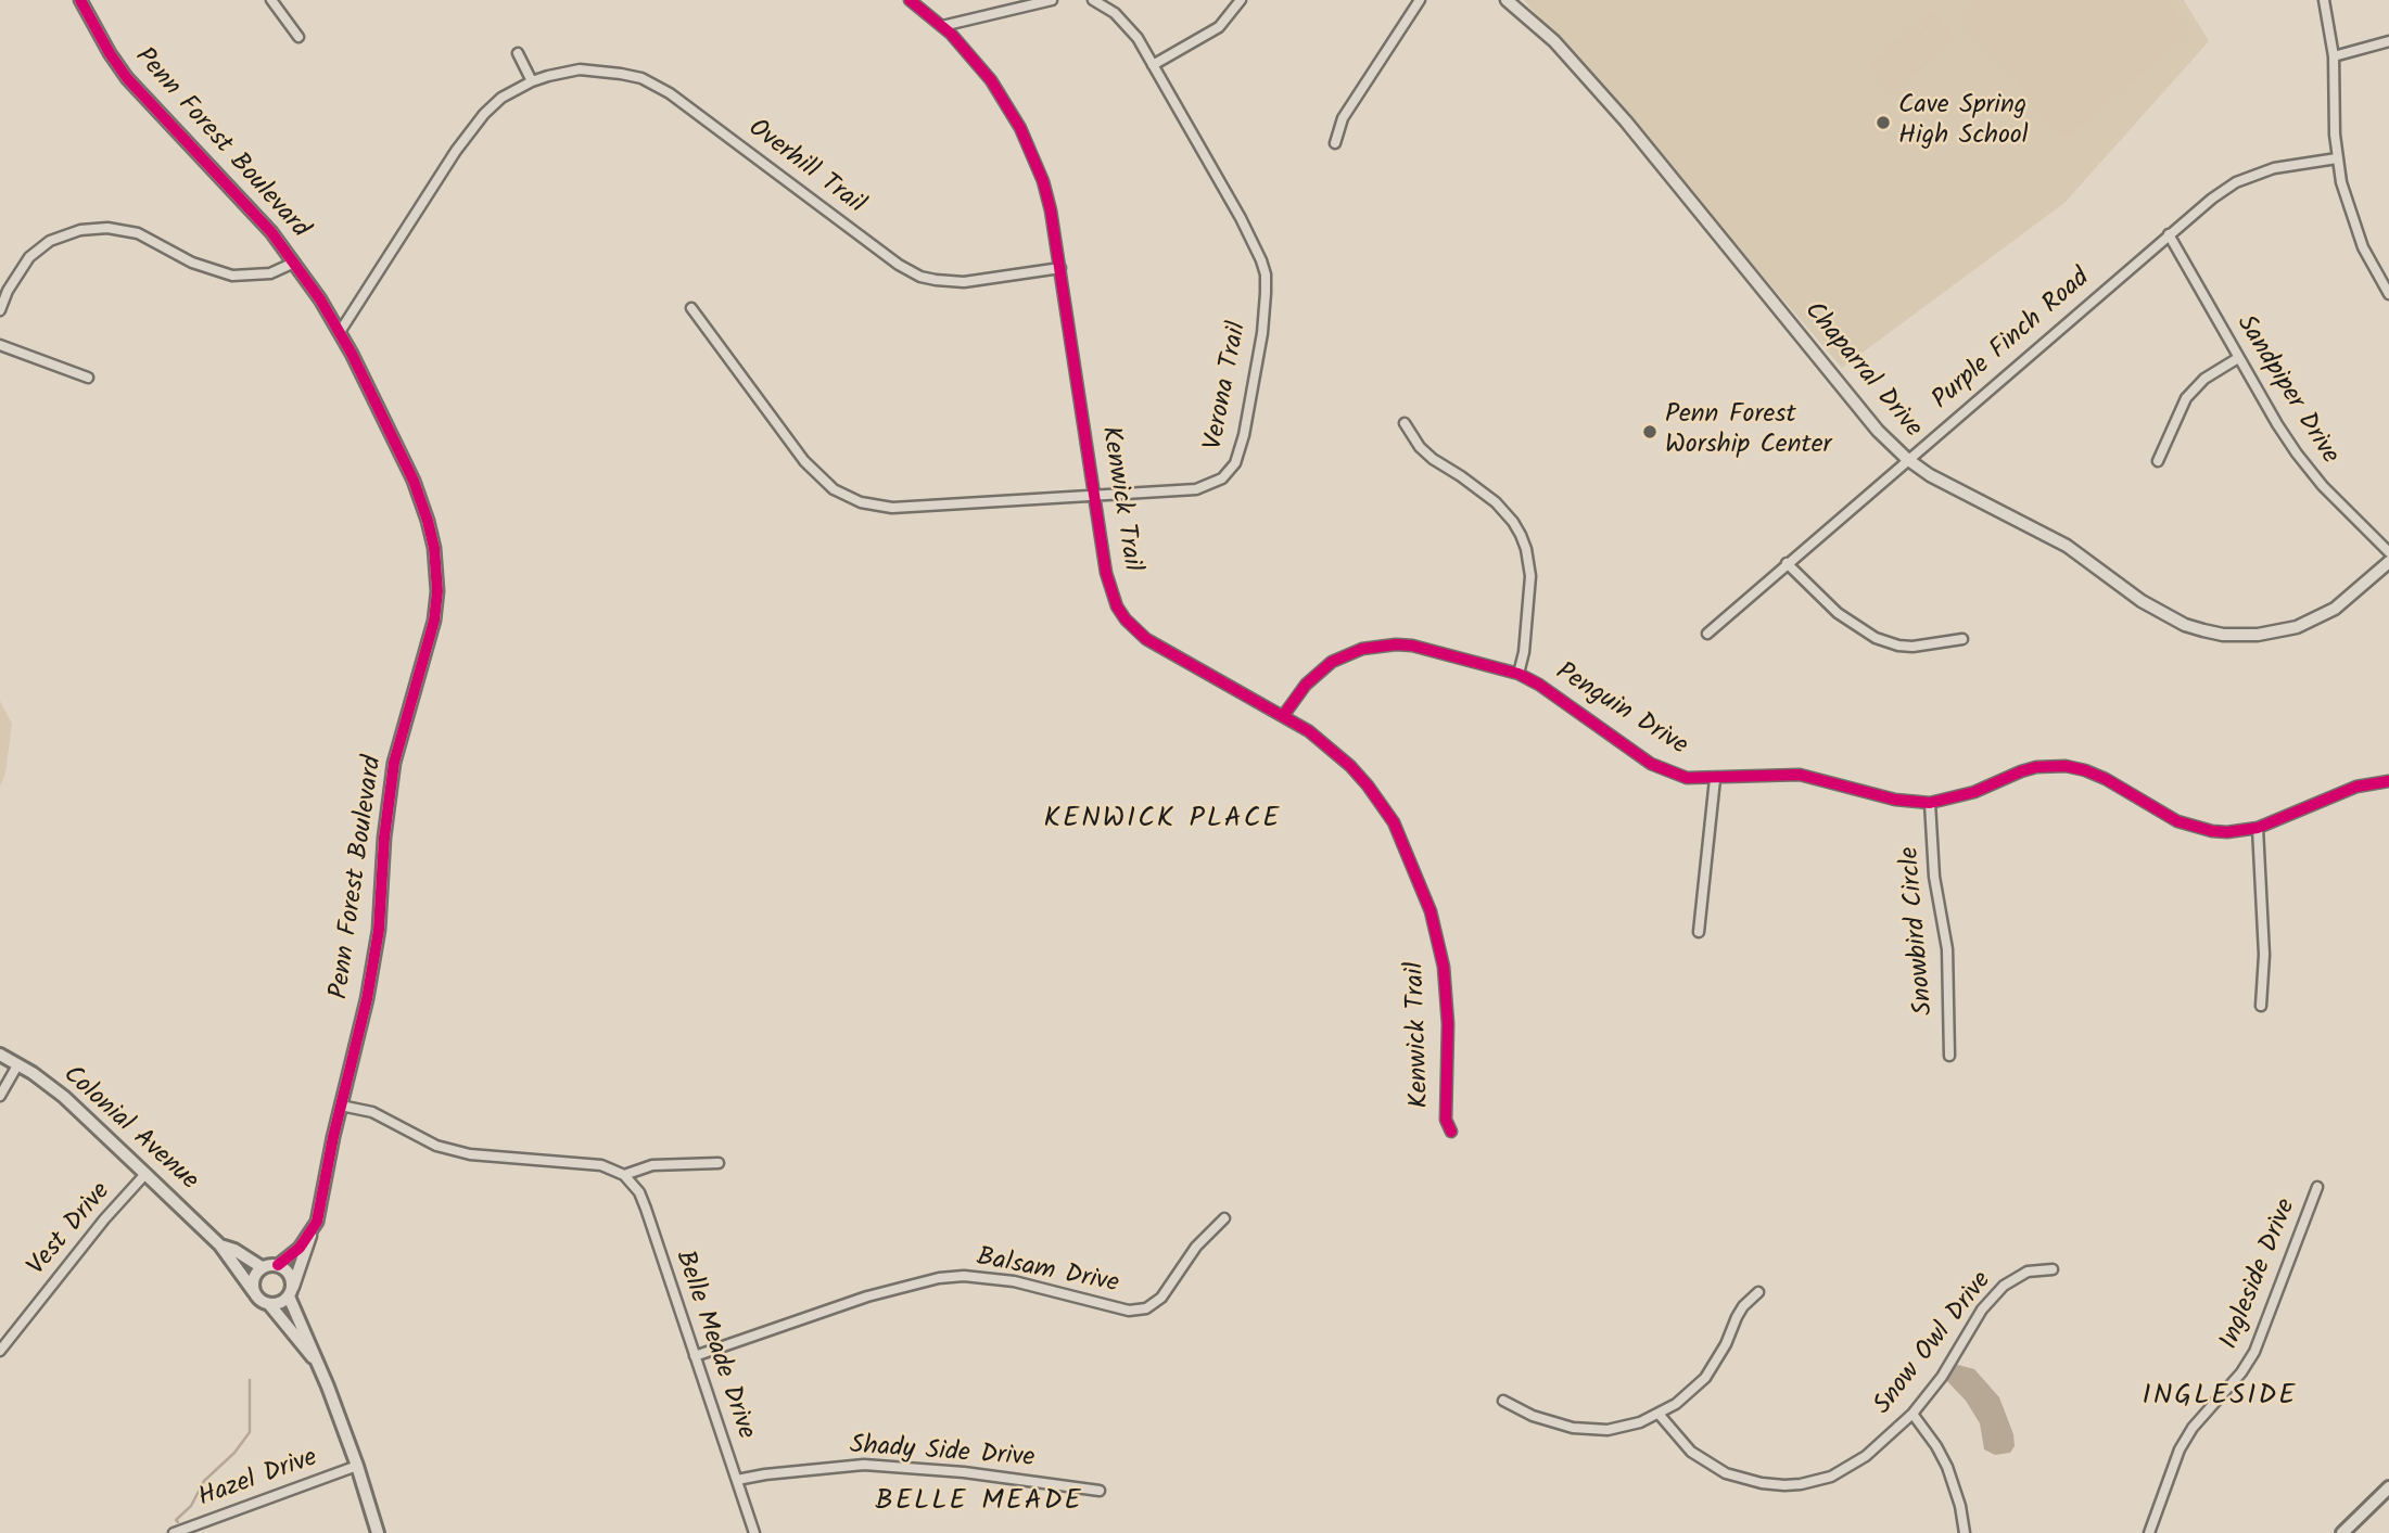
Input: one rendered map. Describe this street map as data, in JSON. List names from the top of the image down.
{
  "streets": {
    "main road": ["Colonial Avenue"],
    "street": [
      "Penn Forest Boulevard",
      "Overhill Trail",
      "Purple Finch Road",
      "Chaparral Drive",
      "Verona Trail",
      "Sandpiper Drive",
      "Kenwick Trail",
      "Penguin Drive",
      "Snowbird Circle",
      "Vest Drive",
      "Balsam Drive",
      "Ingleside Drive",
      "Snow Owl Drive",
      "Belle Meade Drive",
      "Shady Side Drive",
      "Hazel Drive"
    ]
  },
  "crossings": [
    ["Penn Forest Boulevard", "Overhill Trail"],
    ["Penn Forest Boulevard", "Colonial Avenue"],
    ["Overhill Trail", "Kenwick Trail"],
    ["Purple Finch Road", "Chaparral Drive"],
    ["Purple Finch Road", "Sandpiper Drive"],
    ["Verona Trail", "Kenwick Trail"],
    ["Kenwick Trail", "Penguin Drive"],
    ["Penguin Drive", "Snowbird Circle"],
    ["Colonial Avenue", "Vest Drive"],
    ["Colonial Avenue", "Hazel Drive"],
    ["Balsam Drive", "Belle Meade Drive"],
    ["Belle Meade Drive", "Shady Side Drive"]
  ],
  "districts": ["KENWICK PLACE", "INGLESIDE", "BELLE MEADE"],
  "places": ["Cave Spring High School", "Penn Forest Worship Center"]
}
